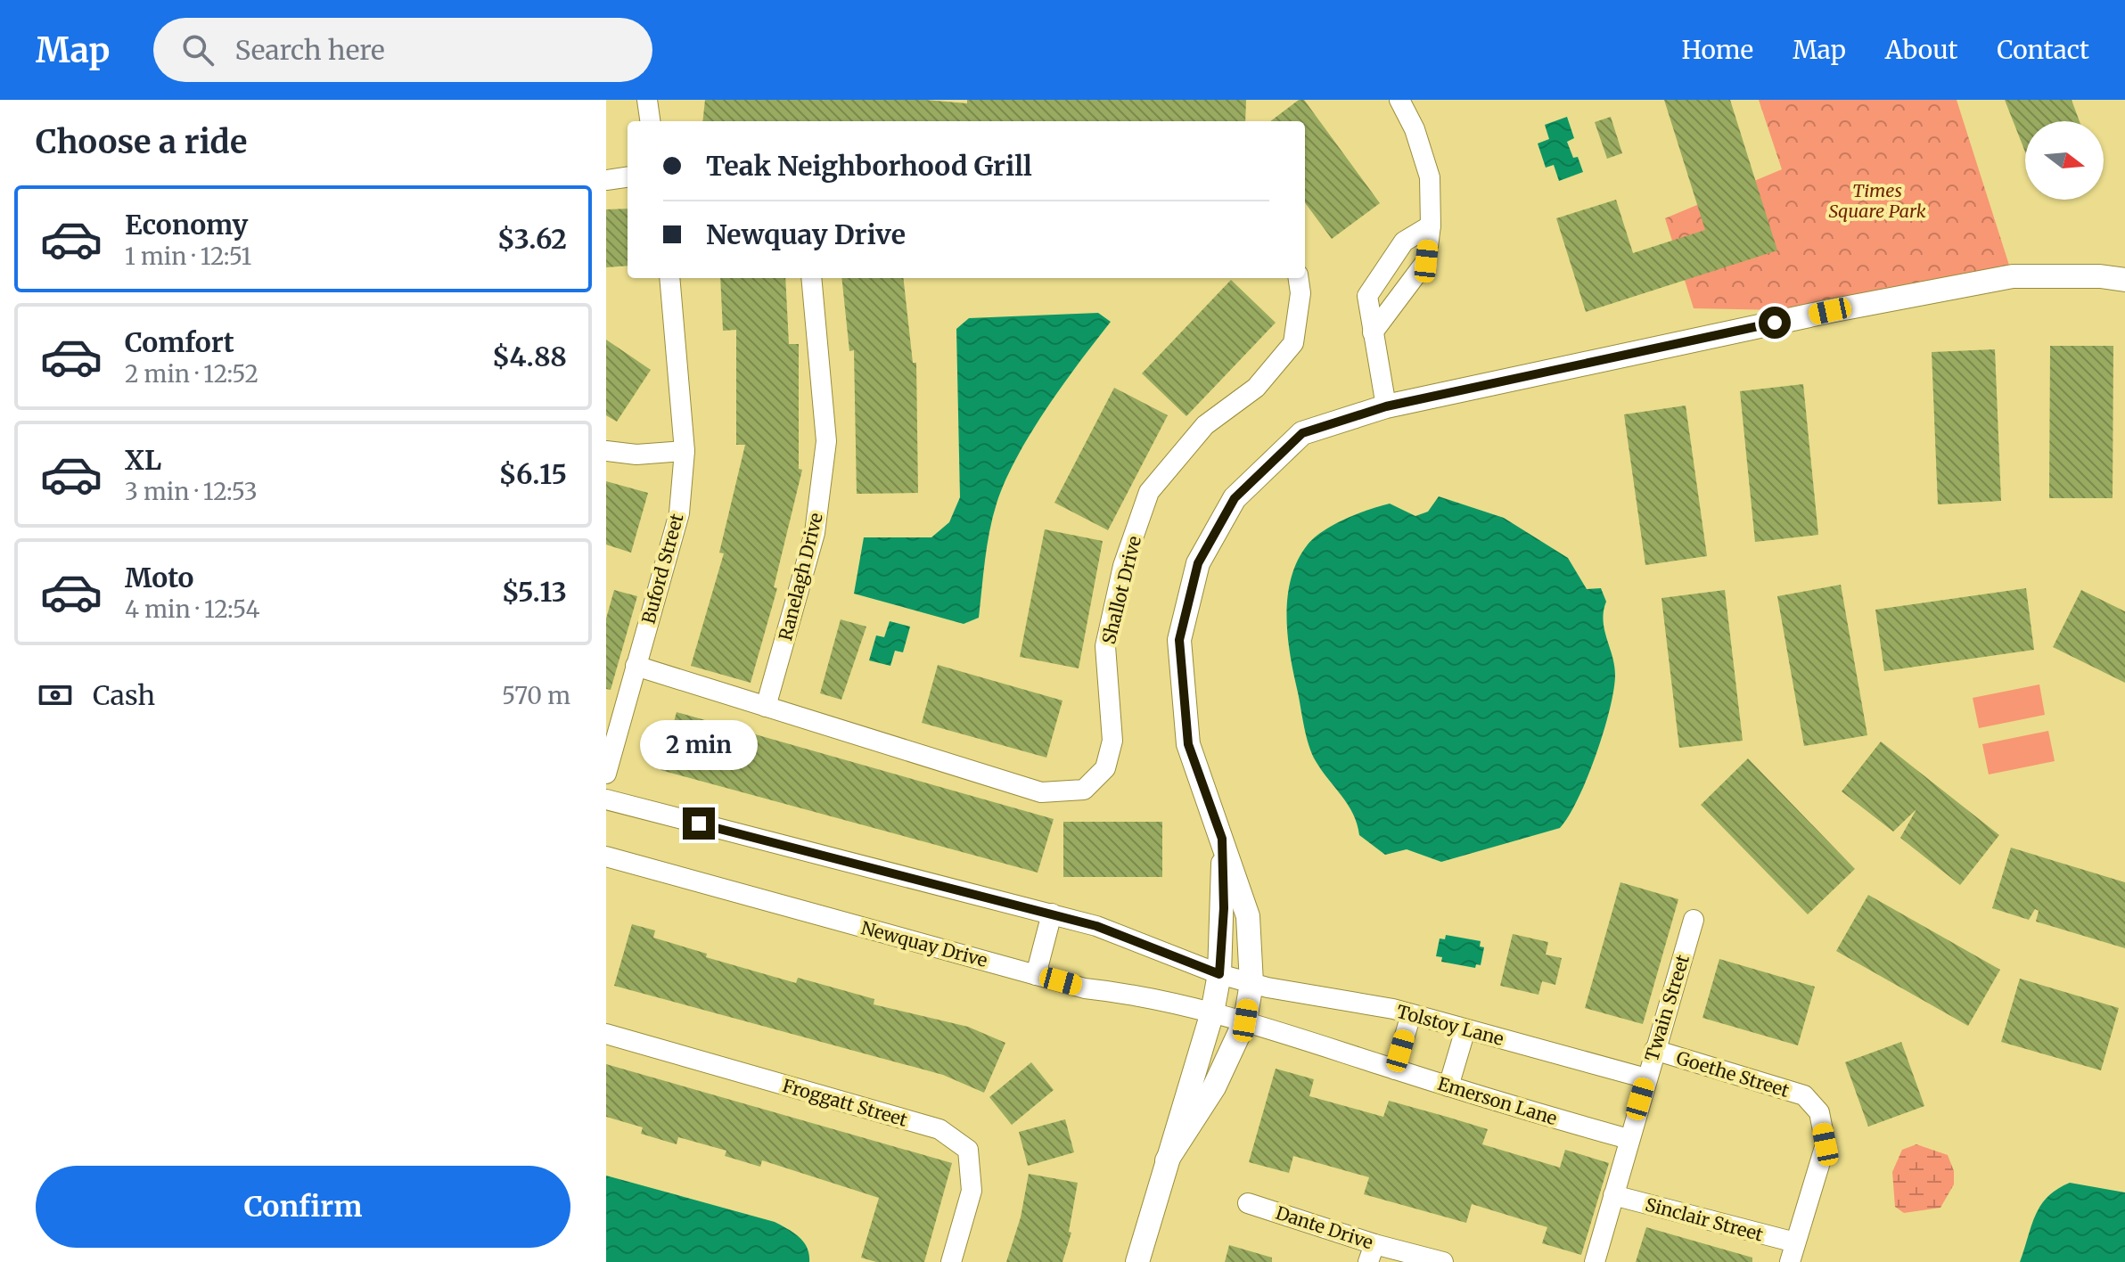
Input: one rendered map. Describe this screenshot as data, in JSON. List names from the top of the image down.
{
  "streets": {
    "street": [
      "Buford Street",
      "Ranelagh Drive",
      "Shallot Drive",
      "Newquay Drive",
      "Twain Street",
      "Tolstoy Lane",
      "Goethe Street",
      "Emerson Lane",
      "Froggatt Street",
      "Sinclair Street",
      "Dante Drive"
    ]
  },
  "crossings": [
    ["Buford Street", "Shallot Drive"],
    ["Ranelagh Drive", "Shallot Drive"],
    ["Newquay Drive", "Emerson Lane"],
    ["Twain Street", "Tolstoy Lane"],
    ["Twain Street", "Goethe Street"],
    ["Twain Street", "Emerson Lane"],
    ["Twain Street", "Sinclair Street"],
    ["Goethe Street", "Sinclair Street"]
  ],
  "parks": ["Times Square Park"],
  "north": "right",
  "page": {
    "header": "Map",
    "search": "Search here",
    "nav": [
      "Home",
      "Map",
      "About",
      "Contact"
    ],
    "heading": "Choose a ride",
    "banner": ["Teak Neighborhood Grill", "Newquay Drive"],
    "list": [
      {
        "name": "Economy",
        "note": "1 min · 12:51",
        "value": "$3.62"
      },
      {
        "name": "Comfort",
        "note": "2 min · 12:52",
        "value": "$4.88"
      },
      {
        "name": "XL",
        "note": "3 min · 12:53",
        "value": "$6.15"
      },
      {
        "name": "Moto",
        "note": "4 min · 12:54",
        "value": "$5.13"
      }
    ],
    "pay": ["Cash", "570 m"],
    "bubble": "2 min",
    "buttons": "Confirm"
  }
}
